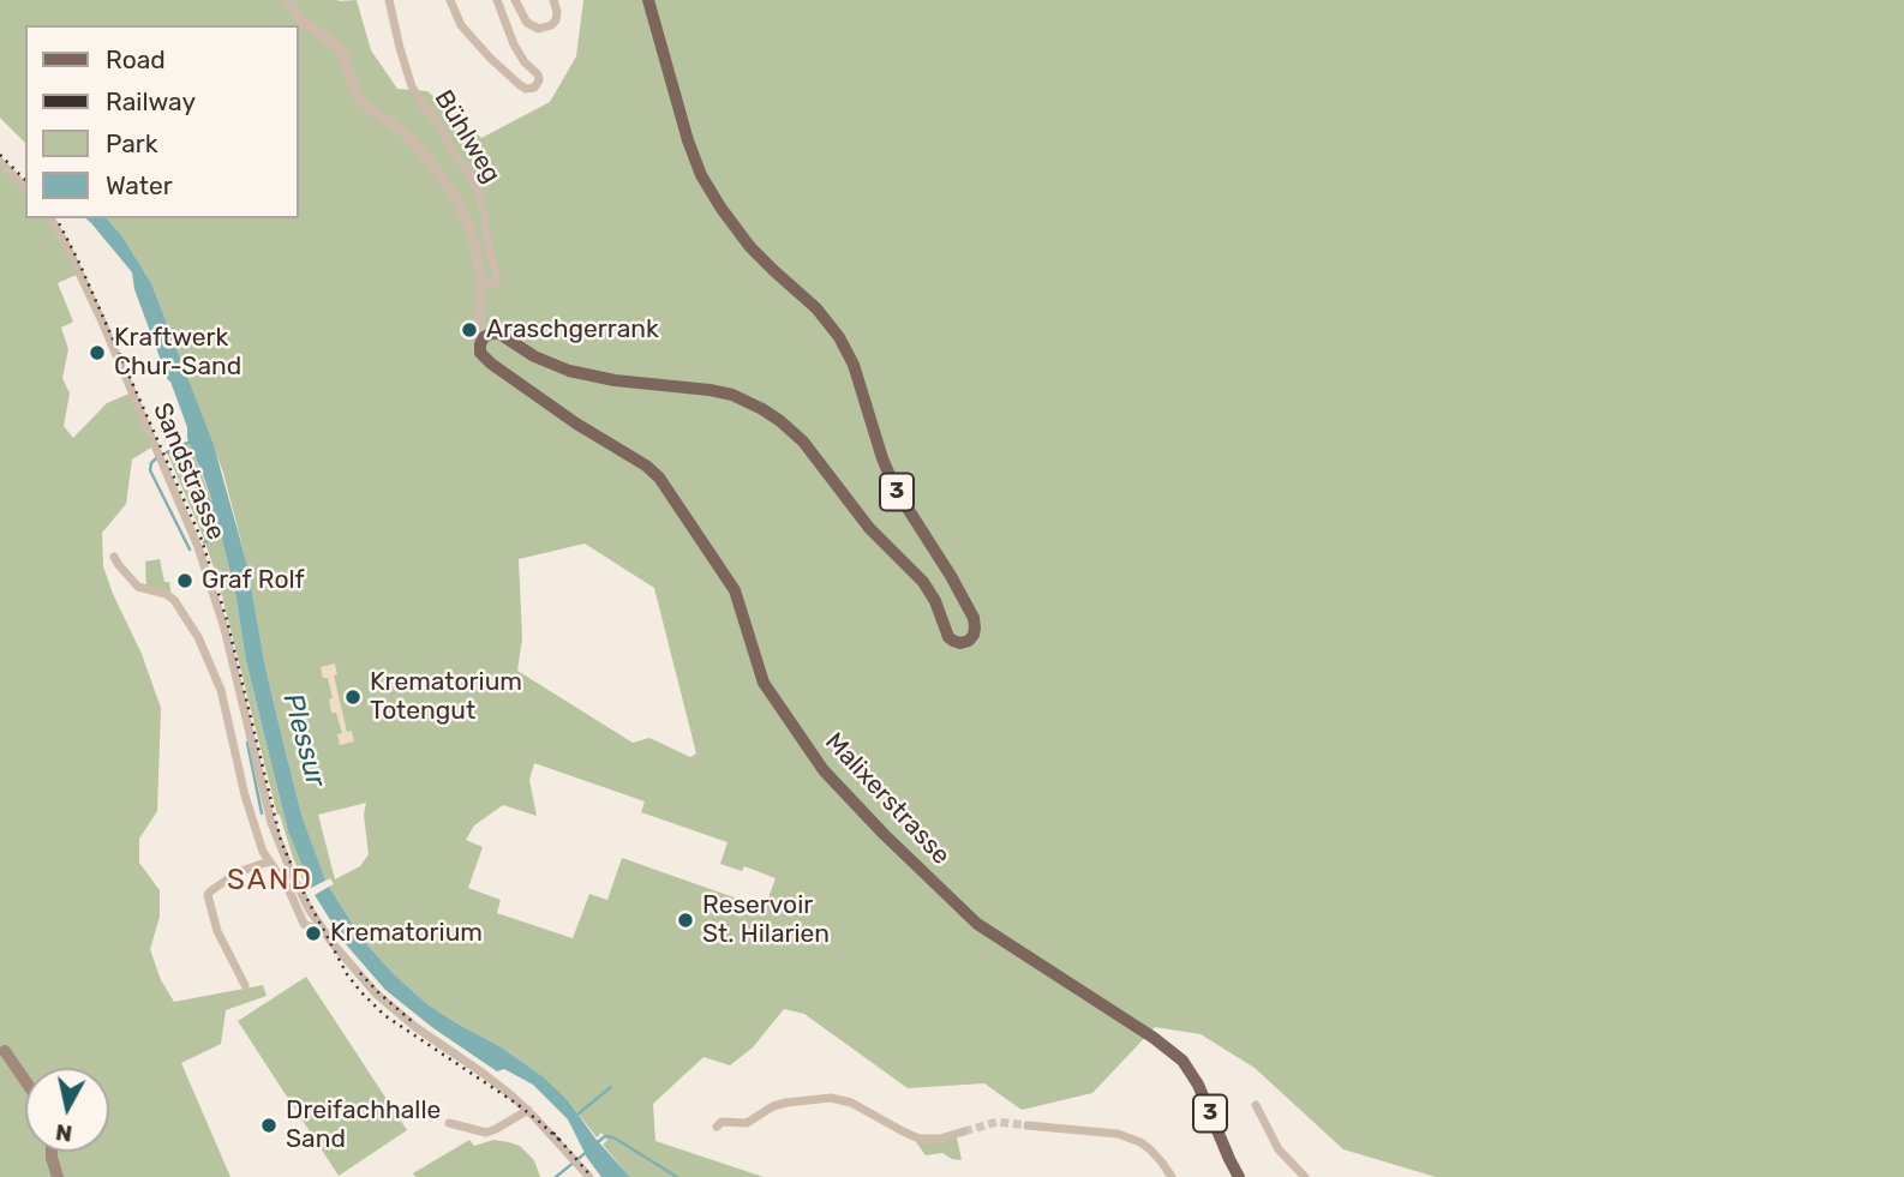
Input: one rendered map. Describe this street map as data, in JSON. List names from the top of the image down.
{
  "streets": {
    "main road": ["3", "Malixerstrasse"],
    "street": ["Bühlweg", "Sandstrasse"]
  },
  "crossings": [
    ["3", "Malixerstrasse"]
  ],
  "districts": ["SAND"],
  "water": ["Plessur"],
  "places": [
    "Araschgerrank",
    "Kraftwerk Chur-Sand",
    "Graf Rolf",
    "Krematorium Totengut",
    "Reservoir St. Hilarien",
    "Krematorium",
    "Dreifachhalle Sand"
  ],
  "legend": [
    "Road",
    "Railway",
    "Park",
    "Water"
  ],
  "north": "bottom"
}
